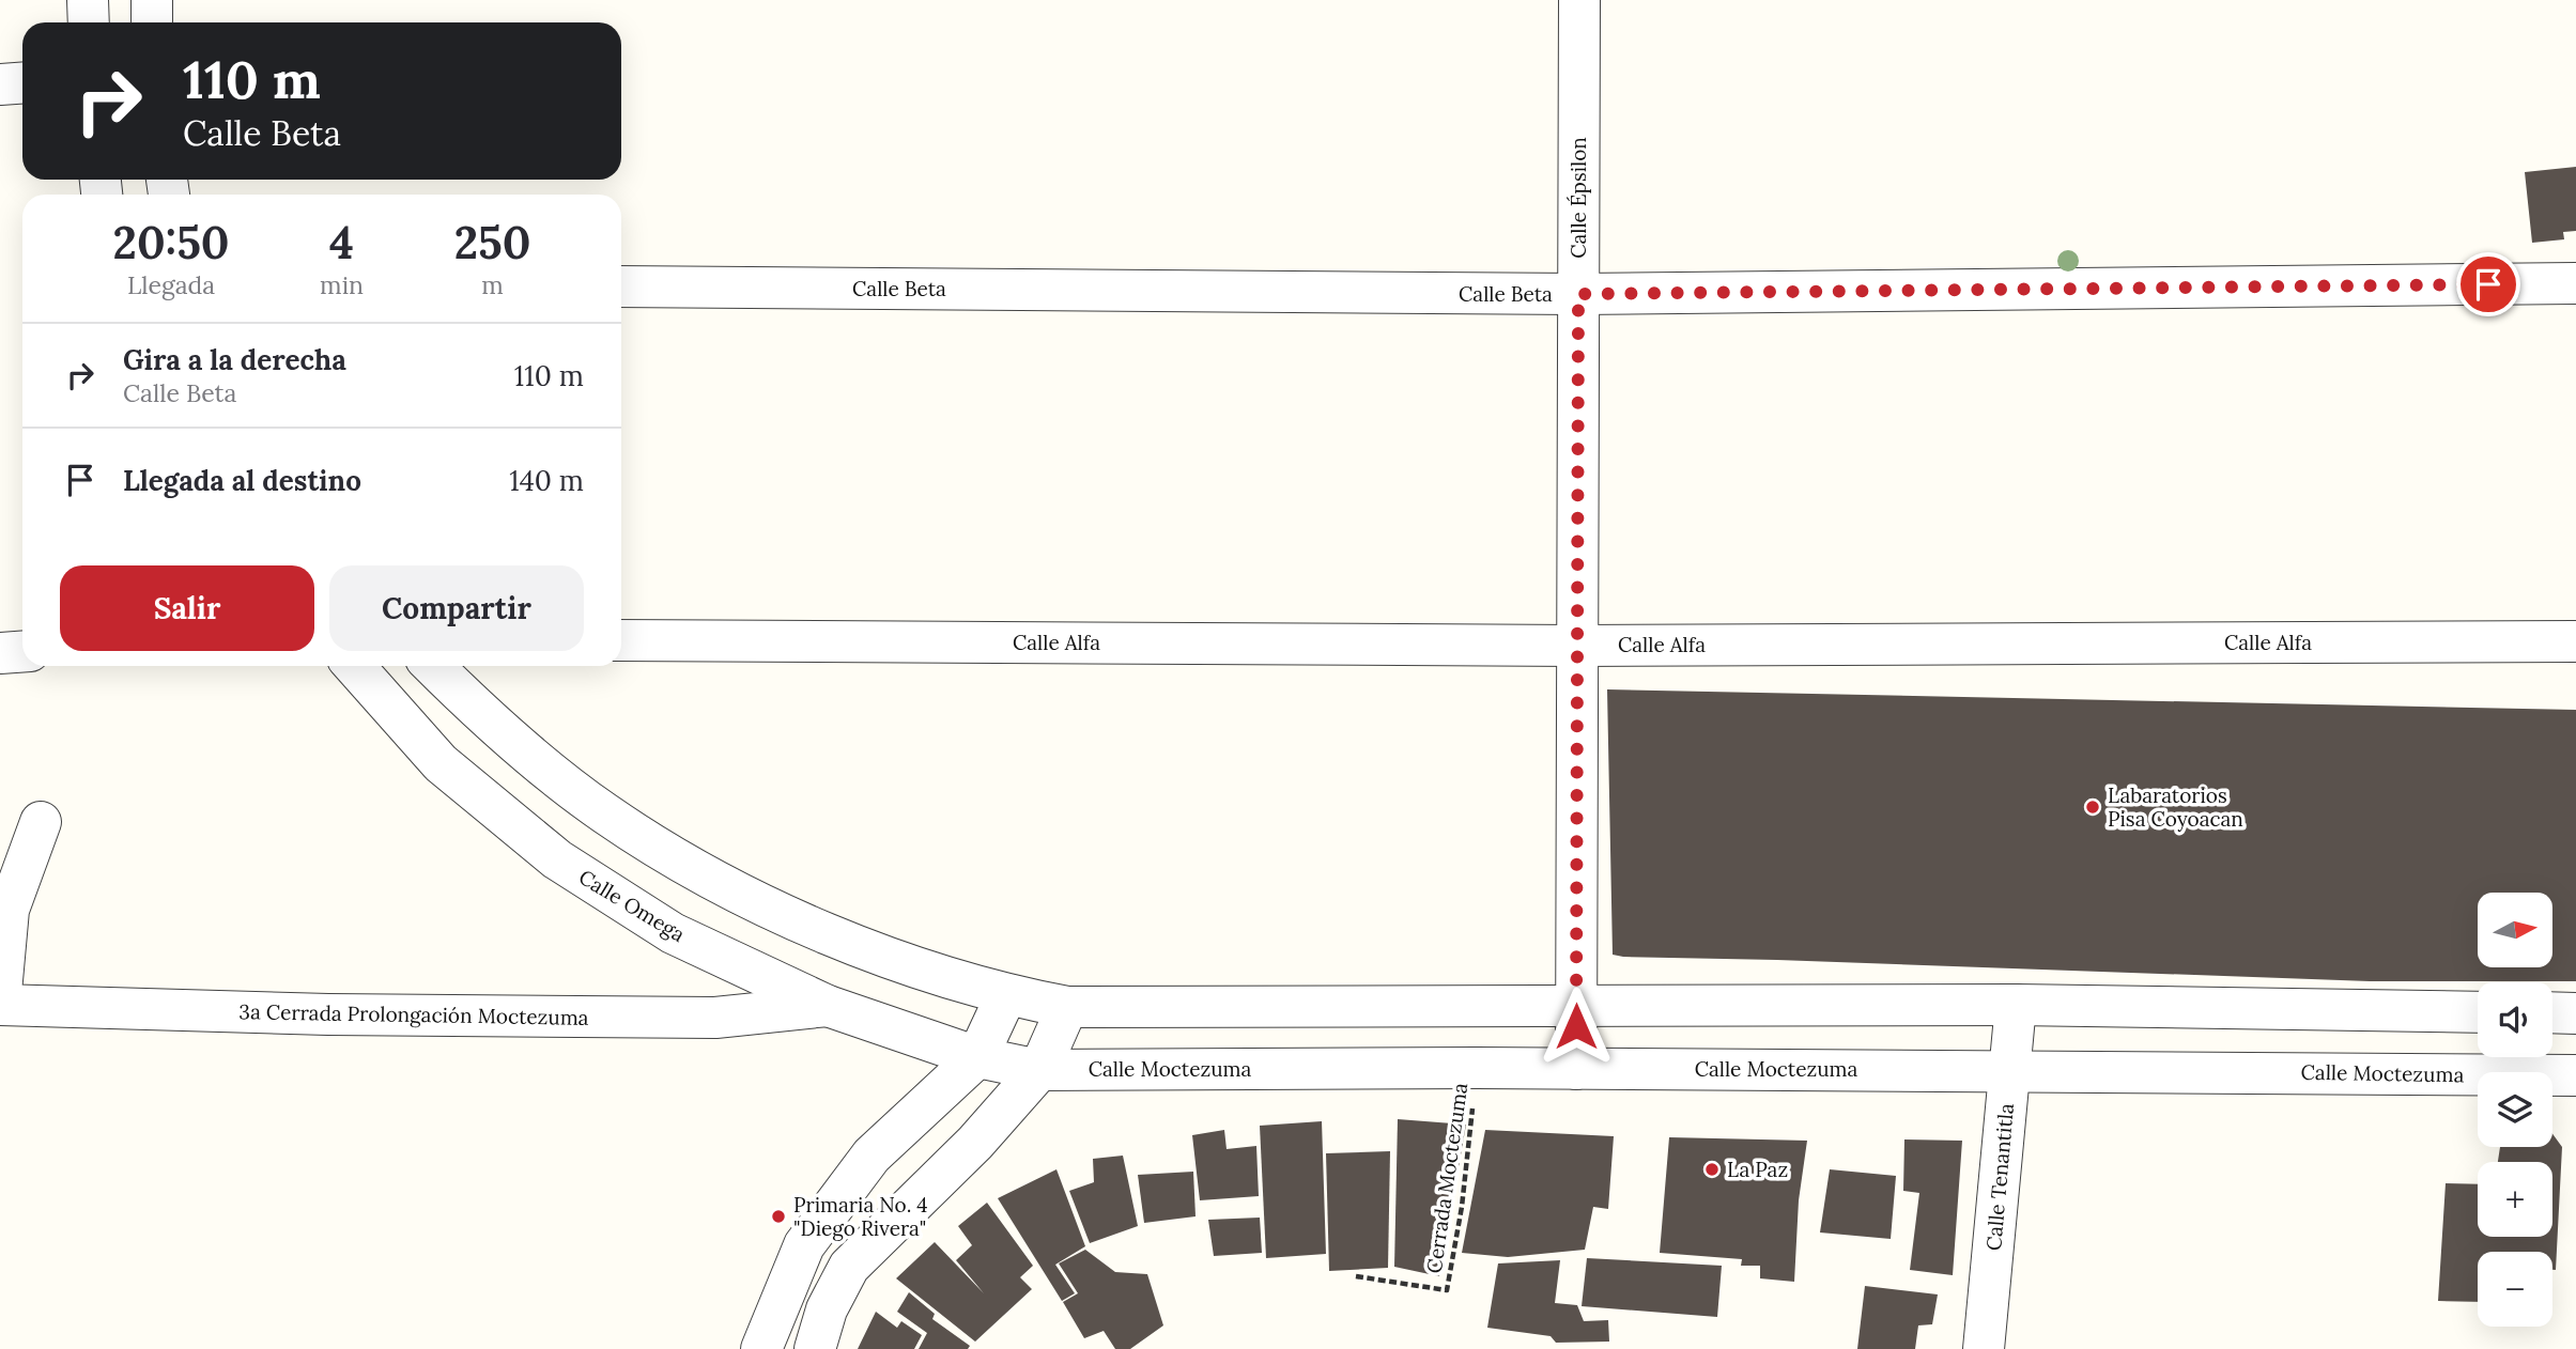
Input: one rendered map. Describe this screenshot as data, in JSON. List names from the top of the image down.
{
  "streets": {
    "street": [
      "Calle Épsilon",
      "Calle Beta",
      "Calle Alfa",
      "Calle Omega",
      "3a Cerrada Prolongación Moctezuma",
      "Calle Moctezuma",
      "Calle Tenantitla"
    ],
    "path": ["Cerrada Moctezuma"]
  },
  "crossings": [
    ["Calle Épsilon", "Calle Beta"],
    ["Calle Épsilon", "Calle Alfa"],
    ["Calle Épsilon", "Calle Moctezuma"],
    ["Calle Omega", "3a Cerrada Prolongación Moctezuma"],
    ["Calle Omega", "Calle Moctezuma"],
    ["Calle Moctezuma", "Calle Tenantitla"],
    ["Calle Moctezuma", "Cerrada Moctezuma"]
  ],
  "places": ["Labaratorios Pisa Coyoacan", "La Paz", "Primaria No. 4 \"Diego Rivera\""],
  "north": "right",
  "page": {
    "turn": ["110 m", "Calle Beta"],
    "eta": [
      "20:50",
      "Llegada",
      "4",
      "min",
      "250",
      "m"
    ],
    "list": [
      {
        "name": "Gira a la derecha",
        "note": "Calle Beta",
        "value": "110 m"
      },
      {
        "name": "Llegada al destino",
        "value": "140 m"
      }
    ],
    "buttons": ["Salir", "Compartir"],
    "map_buttons": ["+", "−"]
  }
}
